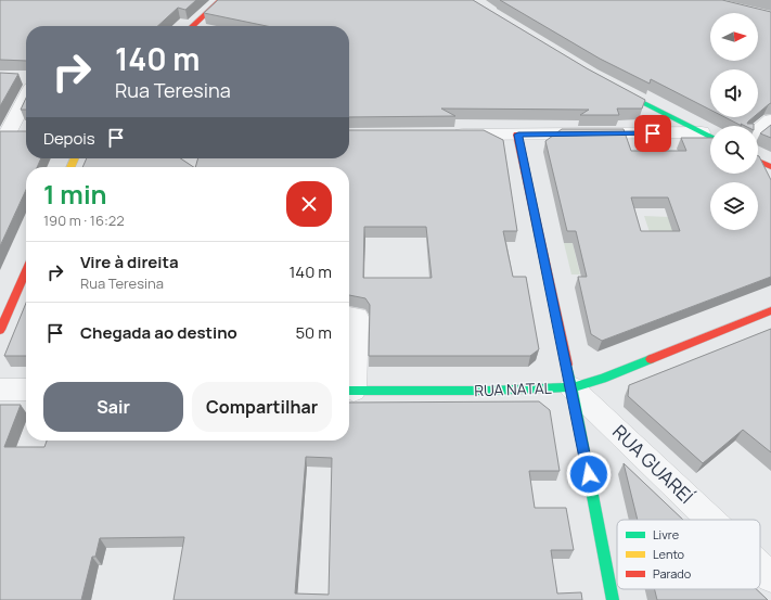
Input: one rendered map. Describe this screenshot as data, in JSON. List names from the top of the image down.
{
  "streets": {
    "street": ["RUA NATAL", "RUA GUAREÍ"]
  },
  "crossings": [
    ["RUA NATAL", "RUA GUAREÍ"]
  ],
  "legend": ["Livre", "Lento", "Parado"],
  "north": "right",
  "page": {
    "turn": ["140 m", "Rua Teresina"],
    "then": "Depois",
    "heading": ["1 min", "190 m · 16:22"],
    "list": [
      {
        "name": "Vire à direita",
        "note": "Rua Teresina",
        "value": "140 m"
      },
      {
        "name": "Chegada ao destino",
        "value": "50 m"
      }
    ],
    "buttons": ["Sair", "Compartilhar"]
  }
}
